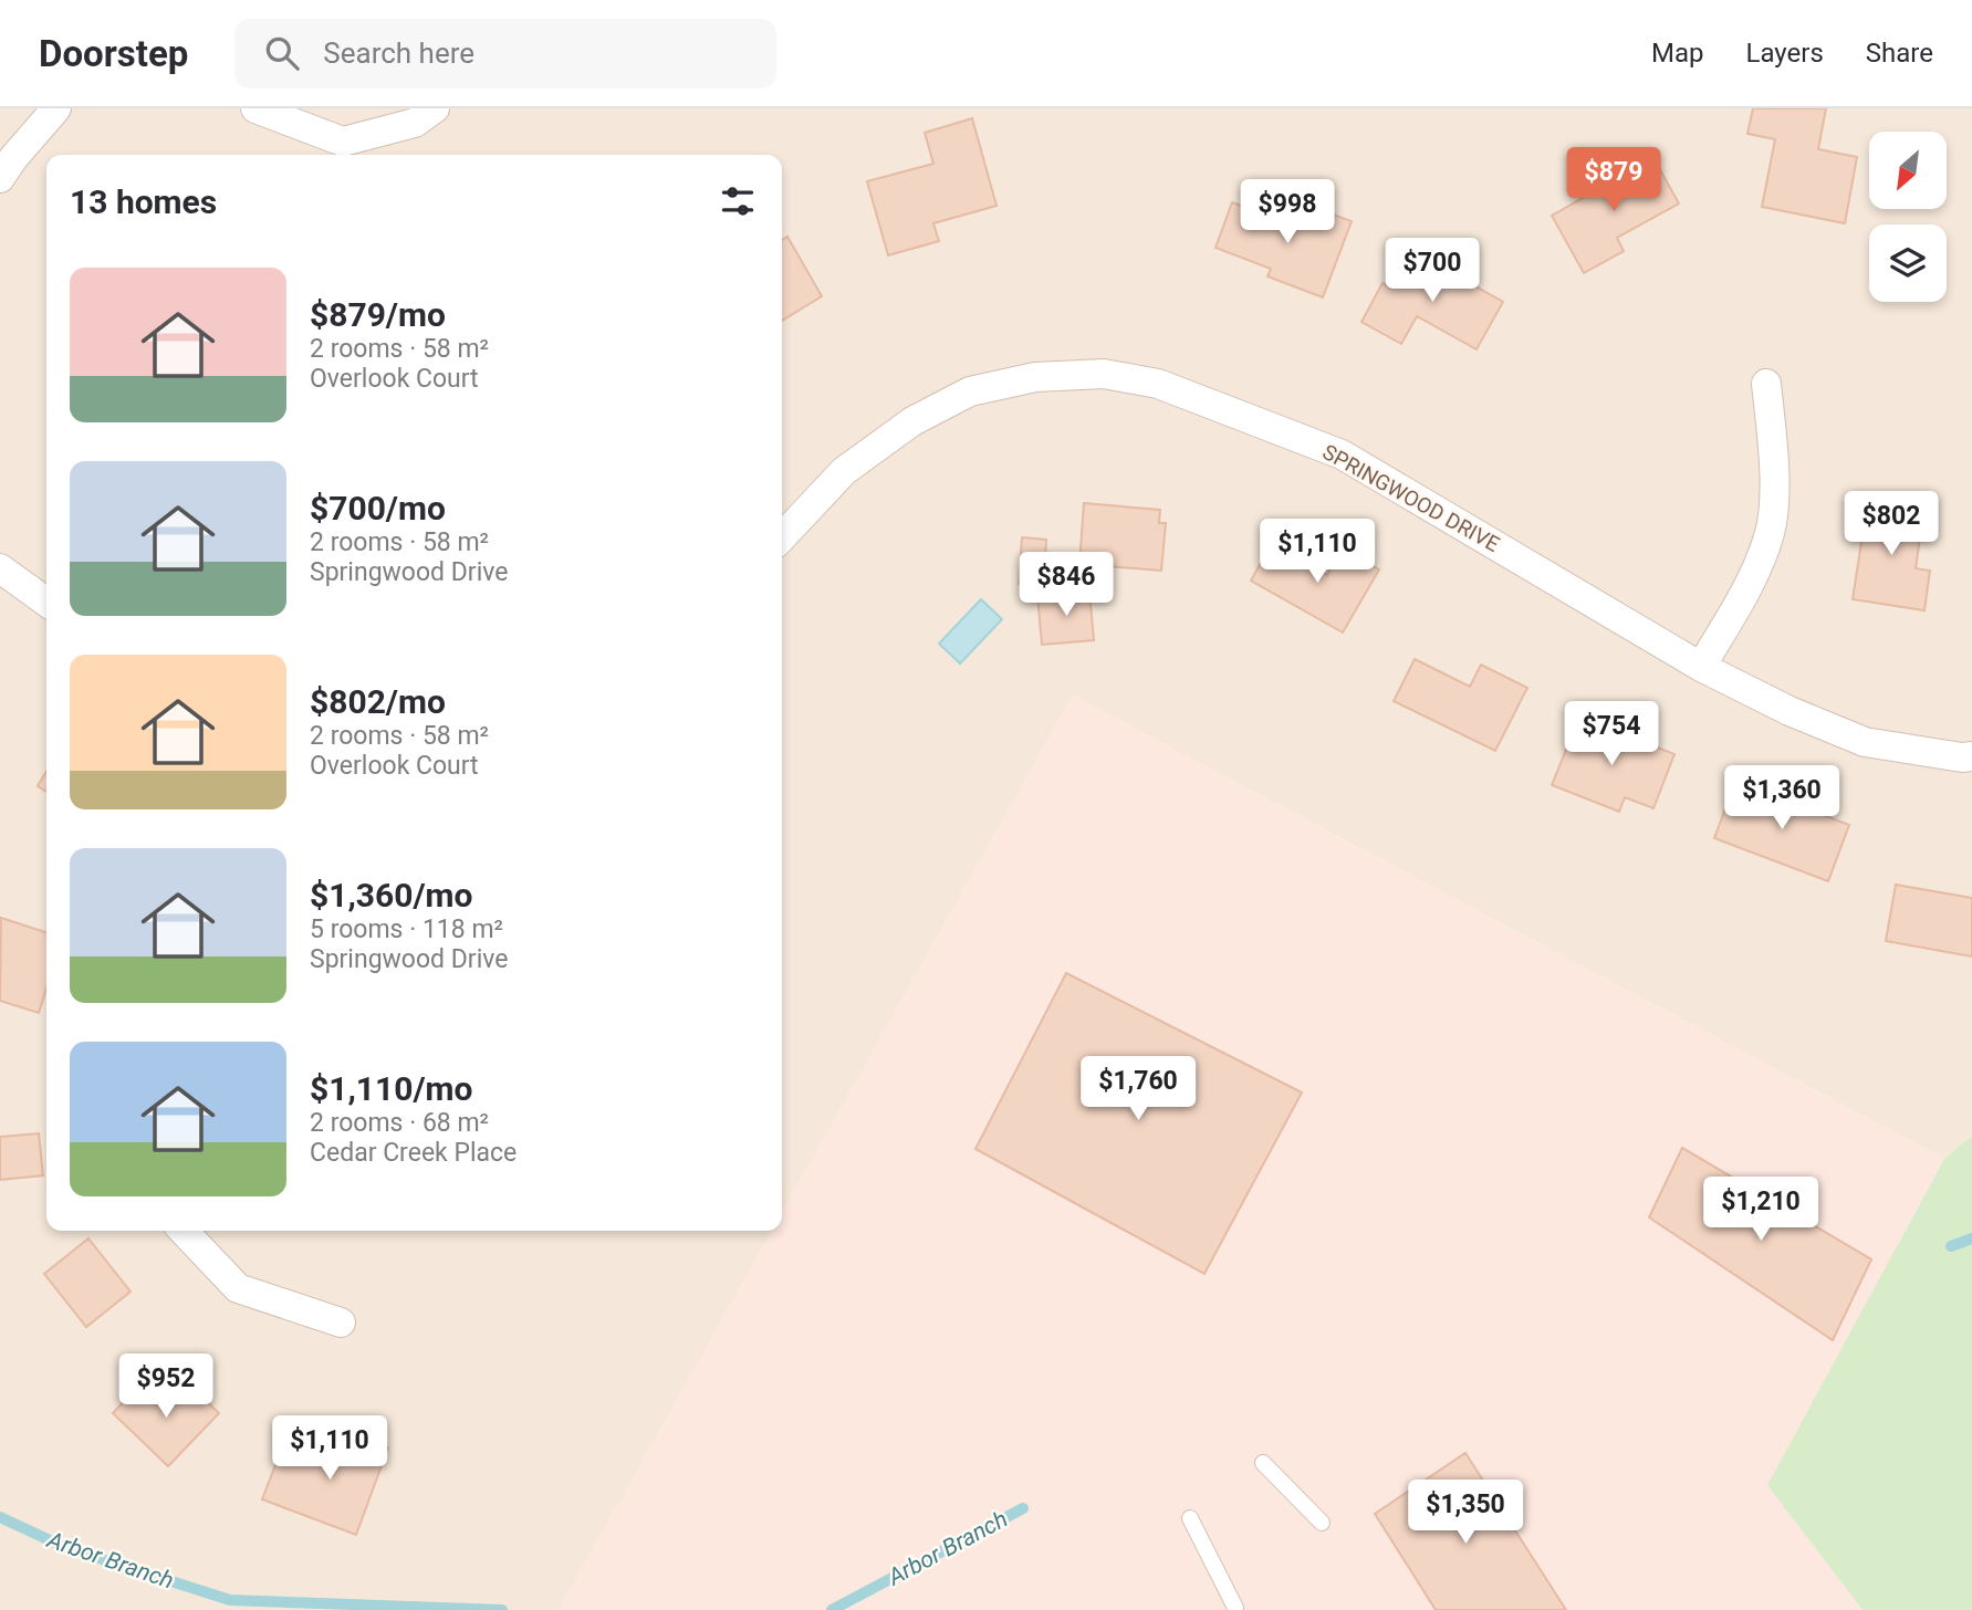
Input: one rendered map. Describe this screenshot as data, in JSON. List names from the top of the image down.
{
  "streets": {
    "street": ["SPRINGWOOD DRIVE"]
  },
  "water": ["Arbor Branch"],
  "north": "bottom left",
  "page": {
    "header": "Doorstep",
    "search": "Search here",
    "nav": ["Map", "Layers", "Share"],
    "price": [
      "$879",
      "$998",
      "$700",
      "$802",
      "$1,110",
      "$846",
      "$754",
      "$1,360",
      "$1,760",
      "$1,210",
      "$952",
      "$1,110",
      "$1,350"
    ],
    "heading": "13 homes",
    "list": [
      {
        "name": "$879/mo",
        "note": "2 rooms · 58 m² · Overlook Court"
      },
      {
        "name": "$700/mo",
        "note": "2 rooms · 58 m² · Springwood Drive"
      },
      {
        "name": "$802/mo",
        "note": "2 rooms · 58 m² · Overlook Court"
      },
      {
        "name": "$1,360/mo",
        "note": "5 rooms · 118 m² · Springwood Drive"
      },
      {
        "name": "$1,110/mo",
        "note": "2 rooms · 68 m² · Cedar Creek Place"
      }
    ]
  }
}
